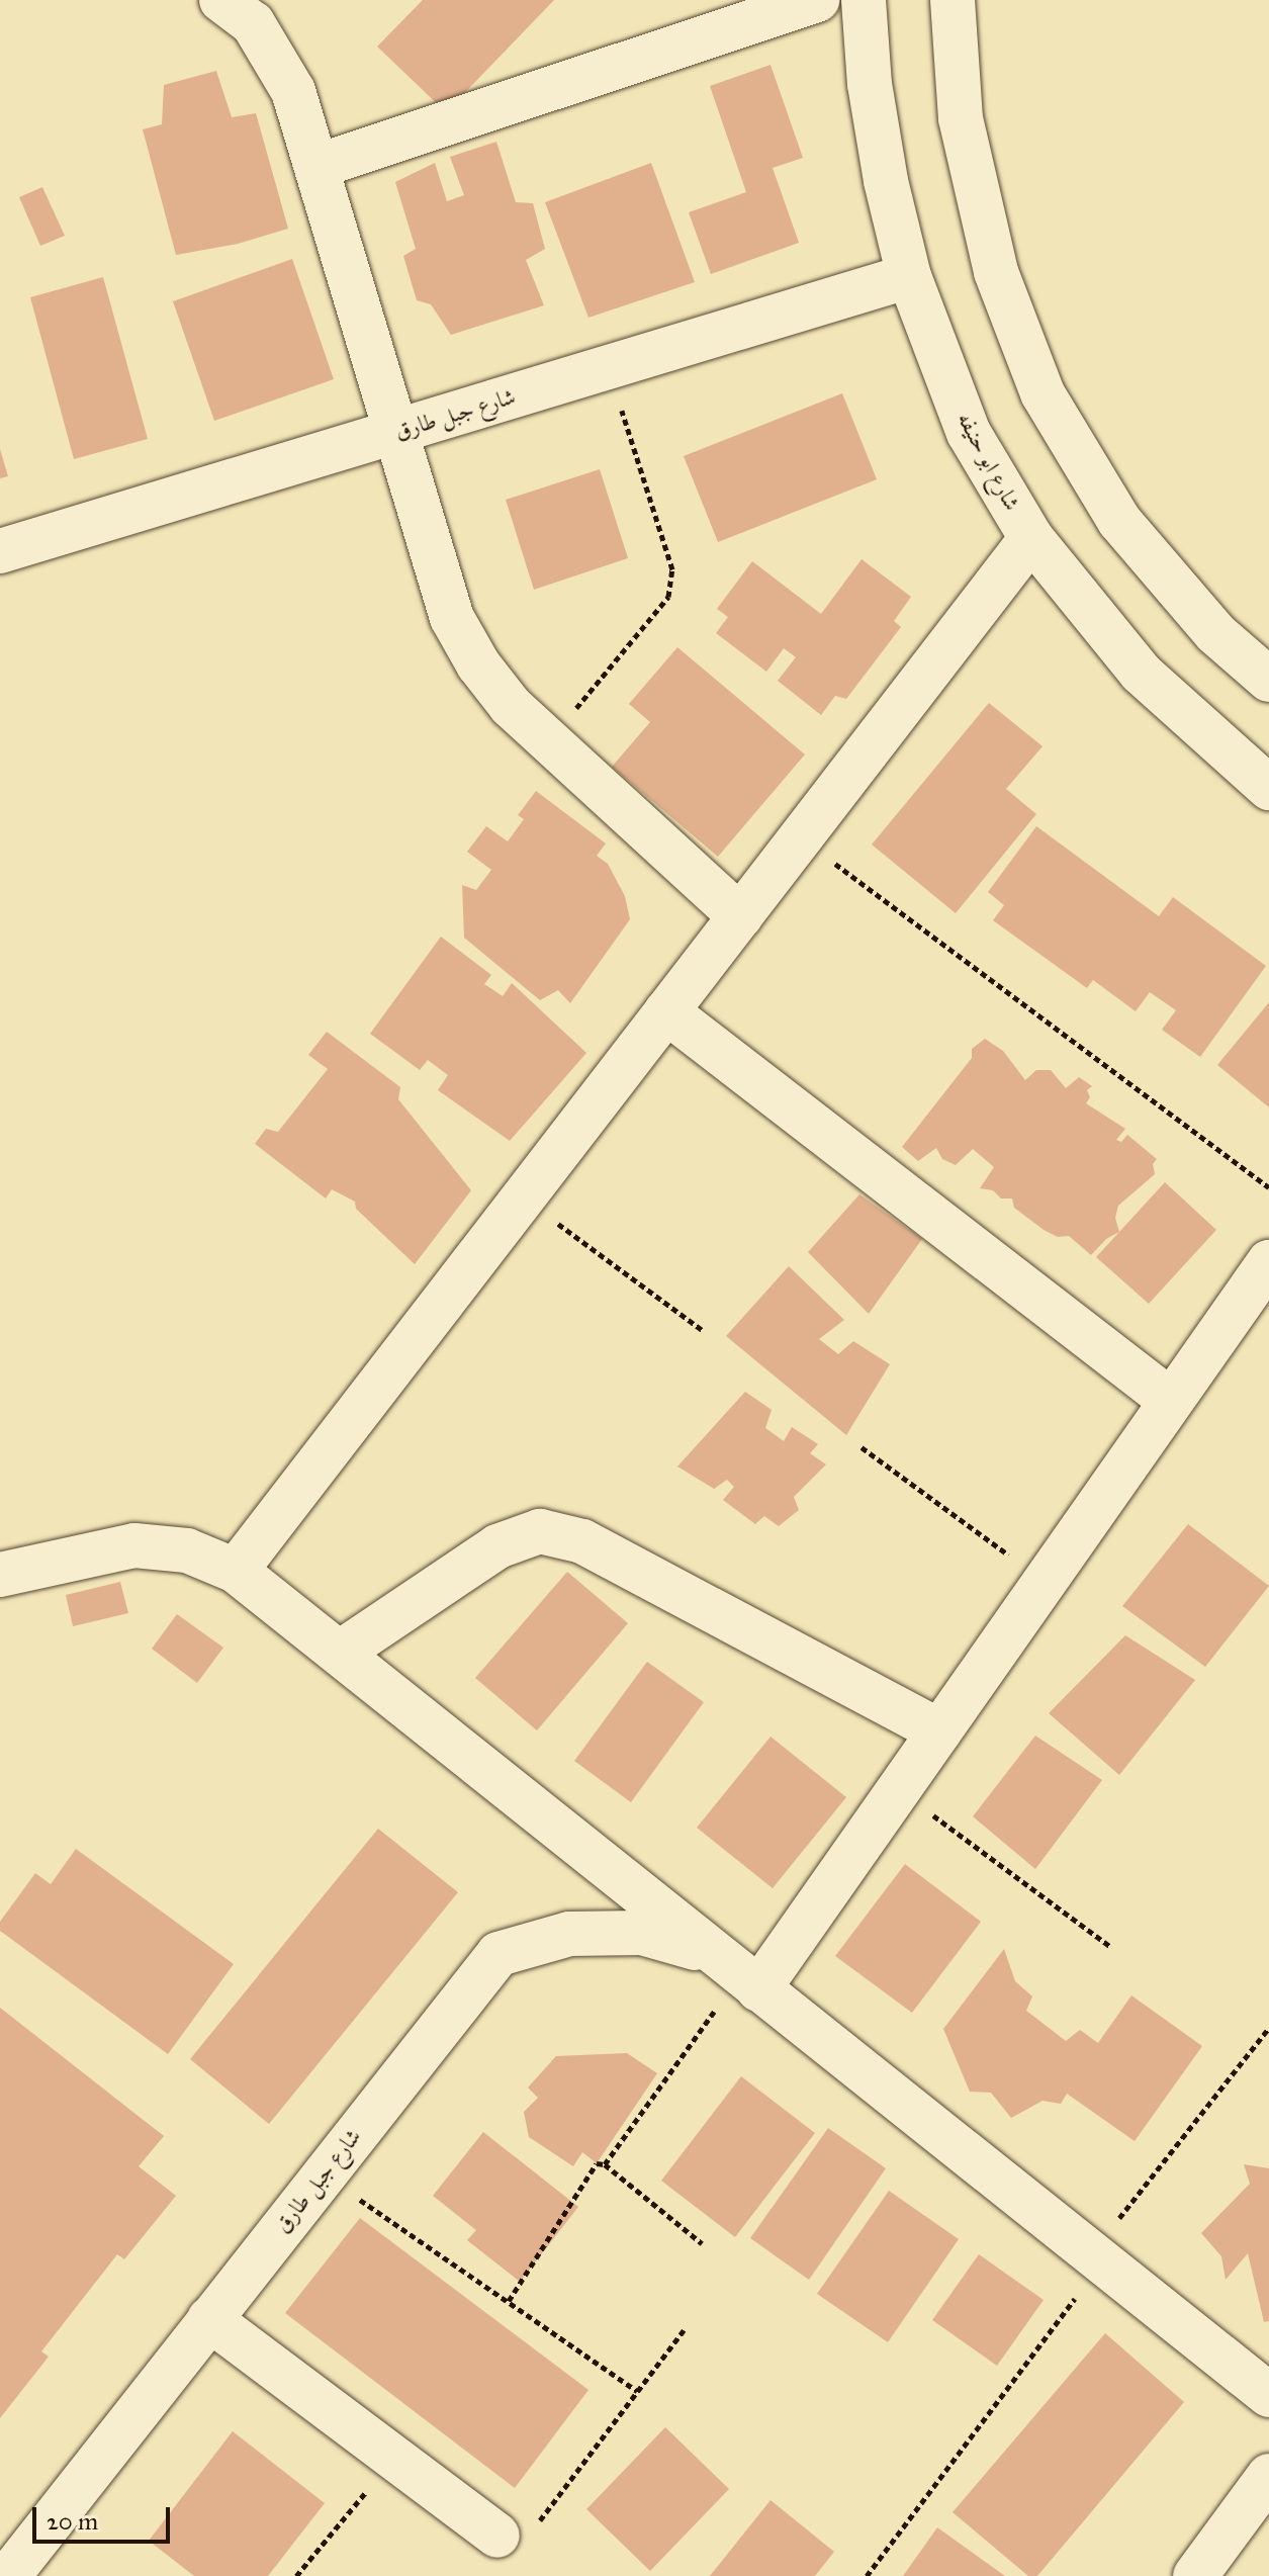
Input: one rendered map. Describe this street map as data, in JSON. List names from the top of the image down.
{
  "streets": {
    "street": ["شارع جبل طارق", "شارع ابو حنيفه"]
  },
  "crossings": [
    ["شارع جبل طارق", "شارع ابو حنيفه"]
  ],
  "scale_bar": "20 m"
}
